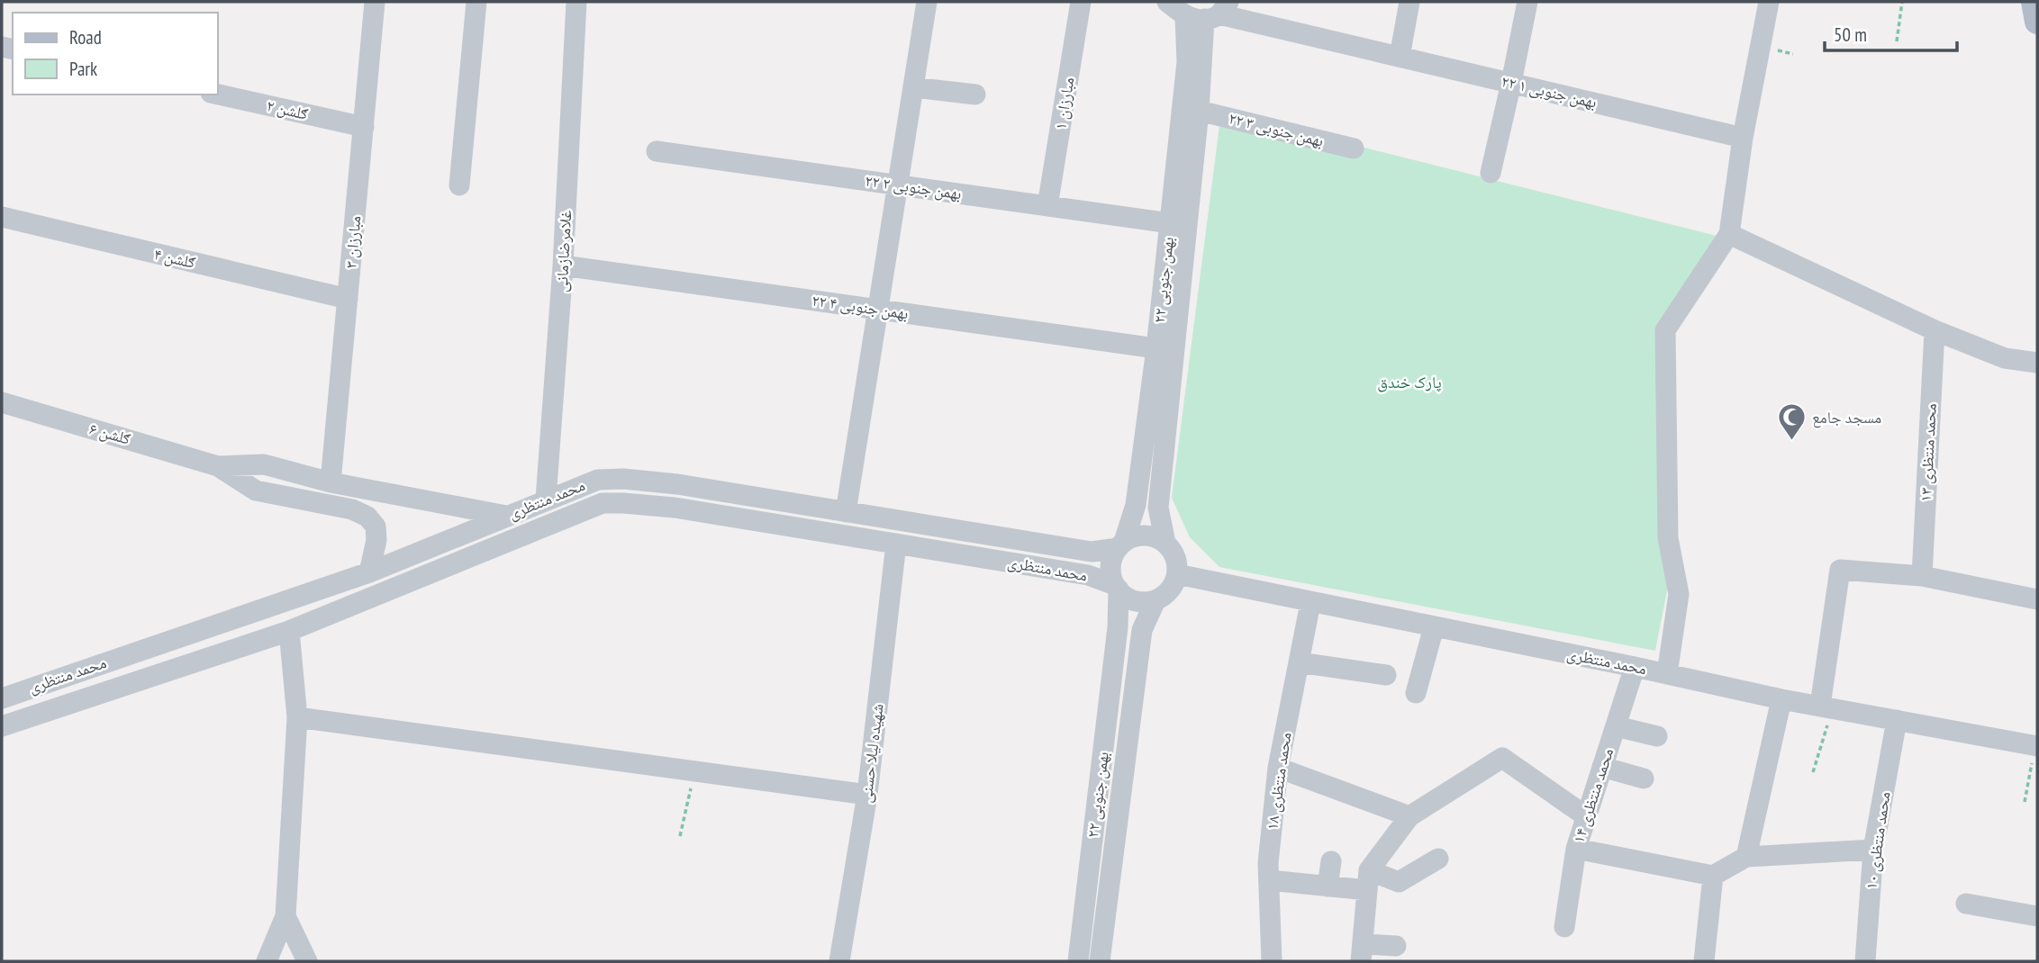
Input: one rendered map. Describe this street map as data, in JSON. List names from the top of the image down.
{
  "streets": {
    "street": [
      "۲۲ بهمن جنوبی ۱",
      "مبارزان ۱",
      "ګلشن ۲",
      "۲۲ بهمن جنوبی ۳",
      "۲۲ بهمن جنوبی ۲",
      "مبارزان ۳",
      "غلامرضازمانی",
      "ګلشن ۴",
      "۲۲ بهمن جنوبی",
      "۲۲ بهمن جنوبی ۴",
      "ګلشن ۶",
      "محمد منتظری ۱۳",
      "محمد منتظری",
      "شهیده لیلا حسنی",
      "محمد منتظری ۱۸",
      "محمد منتظری ۱۴",
      "محمد منتظری ۱۰"
    ]
  },
  "crossings": [
    ["۲۲ بهمن جنوبی ۱", "۲۲ بهمن جنوبی"],
    ["مبارزان ۱", "۲۲ بهمن جنوبی ۲"],
    ["ګلشن ۲", "مبارزان ۳"],
    ["۲۲ بهمن جنوبی ۳", "۲۲ بهمن جنوبی"],
    ["۲۲ بهمن جنوبی ۲", "۲۲ بهمن جنوبی"],
    ["مبارزان ۳", "ګلشن ۴"],
    ["غلامرضازمانی", "۲۲ بهمن جنوبی ۴"],
    ["غلامرضازمانی", "محمد منتظری"],
    ["۲۲ بهمن جنوبی", "۲۲ بهمن جنوبی ۴"],
    ["۲۲ بهمن جنوبی", "محمد منتظری"],
    ["محمد منتظری", "شهیده لیلا حسنی"],
    ["محمد منتظری", "محمد منتظری ۱۸"],
    ["محمد منتظری", "محمد منتظری ۱۴"],
    ["محمد منتظری", "محمد منتظری ۱۰"]
  ],
  "parks": ["پارک خندق"],
  "places": {
    "mosque": ["مسجد جامع"]
  },
  "legend": ["Road", "Park"],
  "scale_bar": "50 m"
}
